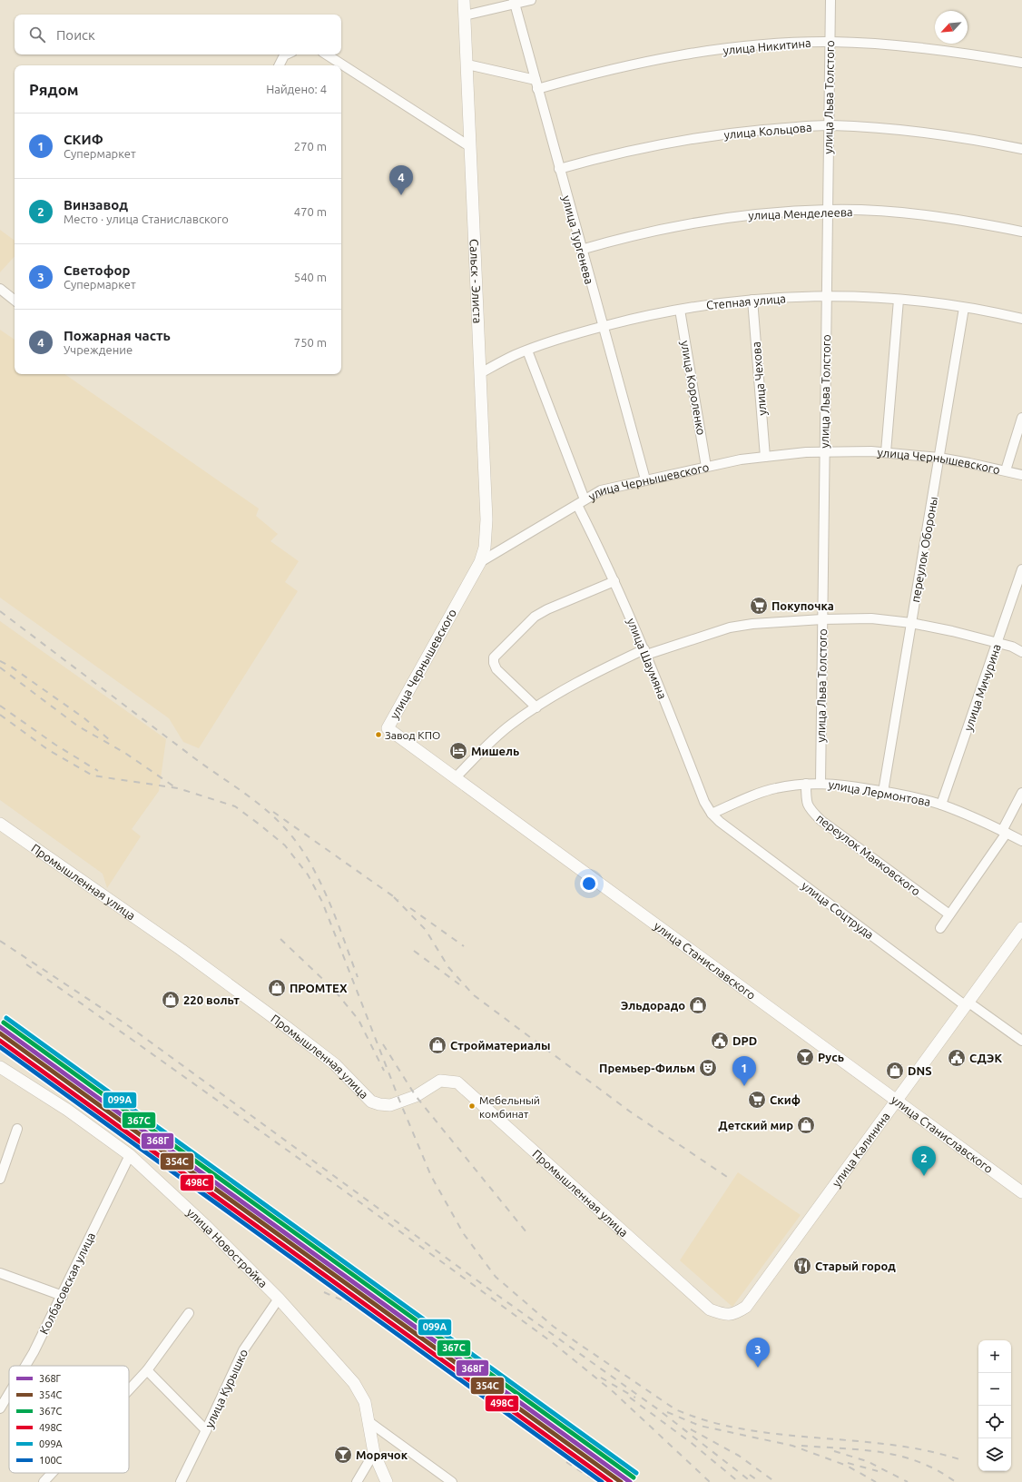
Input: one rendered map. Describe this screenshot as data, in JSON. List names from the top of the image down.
{
  "streets": {
    "main road": [
      "Сальск - Элиста",
      "улица Чернышевского",
      "Промышленная улица",
      "улица Станиславского",
      "улица Калинина",
      "улица Новостройка"
    ],
    "street": [
      "улица Никитина",
      "улица Льва Толстого",
      "улица Кольцова",
      "улица Менделеева",
      "улица Тургенева",
      "Степная улица",
      "улица Чехова",
      "улица Короленко",
      "переулок Обороны",
      "улица Шаумяна",
      "улица Мичурина",
      "улица Лермонтова",
      "переулок Маяковского",
      "улица Соцтруда",
      "Колбасовская улица",
      "улица Курышко"
    ]
  },
  "crossings": [
    ["улица Никитина", "улица Льва Толстого"],
    ["улица Никитина", "улица Тургенева"],
    ["улица Льва Толстого", "улица Кольцова"],
    ["улица Льва Толстого", "улица Менделеева"],
    ["улица Льва Толстого", "Степная улица"],
    ["улица Льва Толстого", "улица Чернышевского"],
    ["улица Льва Толстого", "улица Лермонтова"],
    ["улица Кольцова", "улица Тургенева"],
    ["улица Менделеева", "улица Тургенева"],
    ["улица Тургенева", "Степная улица"],
    ["улица Тургенева", "улица Чернышевского"],
    ["Сальск - Элиста", "Степная улица"],
    ["Сальск - Элиста", "улица Чернышевского"],
    ["Степная улица", "улица Чехова"],
    ["Степная улица", "улица Короленко"],
    ["Степная улица", "переулок Обороны"],
    ["Степная улица", "улица Шаумяна"],
    ["улица Чехова", "улица Чернышевского"],
    ["улица Короленко", "улица Чернышевского"],
    ["улица Чернышевского", "переулок Обороны"],
    ["улица Чернышевского", "улица Шаумяна"],
    ["улица Чернышевского", "улица Станиславского"],
    ["переулок Обороны", "улица Лермонтова"],
    ["улица Шаумяна", "улица Лермонтова"],
    ["улица Шаумяна", "улица Соцтруда"],
    ["улица Мичурина", "улица Лермонтова"],
    ["улица Лермонтова", "переулок Маяковского"],
    ["улица Лермонтова", "улица Соцтруда"],
    ["Промышленная улица", "улица Калинина"],
    ["улица Соцтруда", "улица Калинина"],
    ["улица Станиславского", "улица Калинина"],
    ["улица Новостройка", "Колбасовская улица"],
    ["улица Новостройка", "улица Курышко"]
  ],
  "places": {
    "supermarket": ["Покупочка", "Скиф"],
    "other": ["Завод КПО", "Мебельный комбинат"],
    "hotel": ["Мишель"],
    "shop": [
      "ПРОМТЕХ",
      "220 вольт",
      "Эльдорадо",
      "Стройматериалы",
      "DNS",
      "Детский мир"
    ],
    "public building": ["DPD", "СДЭК"],
    "bar": ["Русь", "Морячок"],
    "theatre": ["Премьер-Фильм"],
    "restaurant": ["Старый город"]
  },
  "lines": [
    "transit line 099А",
    "transit line 367С",
    "transit line 368Г",
    "transit line 354С",
    "transit line 498С",
    "transit line 100C"
  ],
  "legend": [
    "368Г",
    "354С",
    "367С",
    "498С",
    "099А",
    "100C"
  ],
  "north": "bottom left",
  "page": {
    "search": "Поиск",
    "heading": ["Рядом", "Найдено: 4"],
    "list": [
      {
        "mark": "1",
        "name": "СКИФ",
        "note": "Супермаркет",
        "value": "270 m"
      },
      {
        "mark": "2",
        "name": "Винзавод",
        "note": "Место · улица Станиславского",
        "value": "470 m"
      },
      {
        "mark": "3",
        "name": "Светофор",
        "note": "Супермаркет",
        "value": "540 m"
      },
      {
        "mark": "4",
        "name": "Пожарная часть",
        "note": "Учреждение",
        "value": "750 m"
      }
    ],
    "pins": [
      "4",
      "1",
      "2",
      "3"
    ],
    "map_buttons": ["+", "−"]
  }
}
